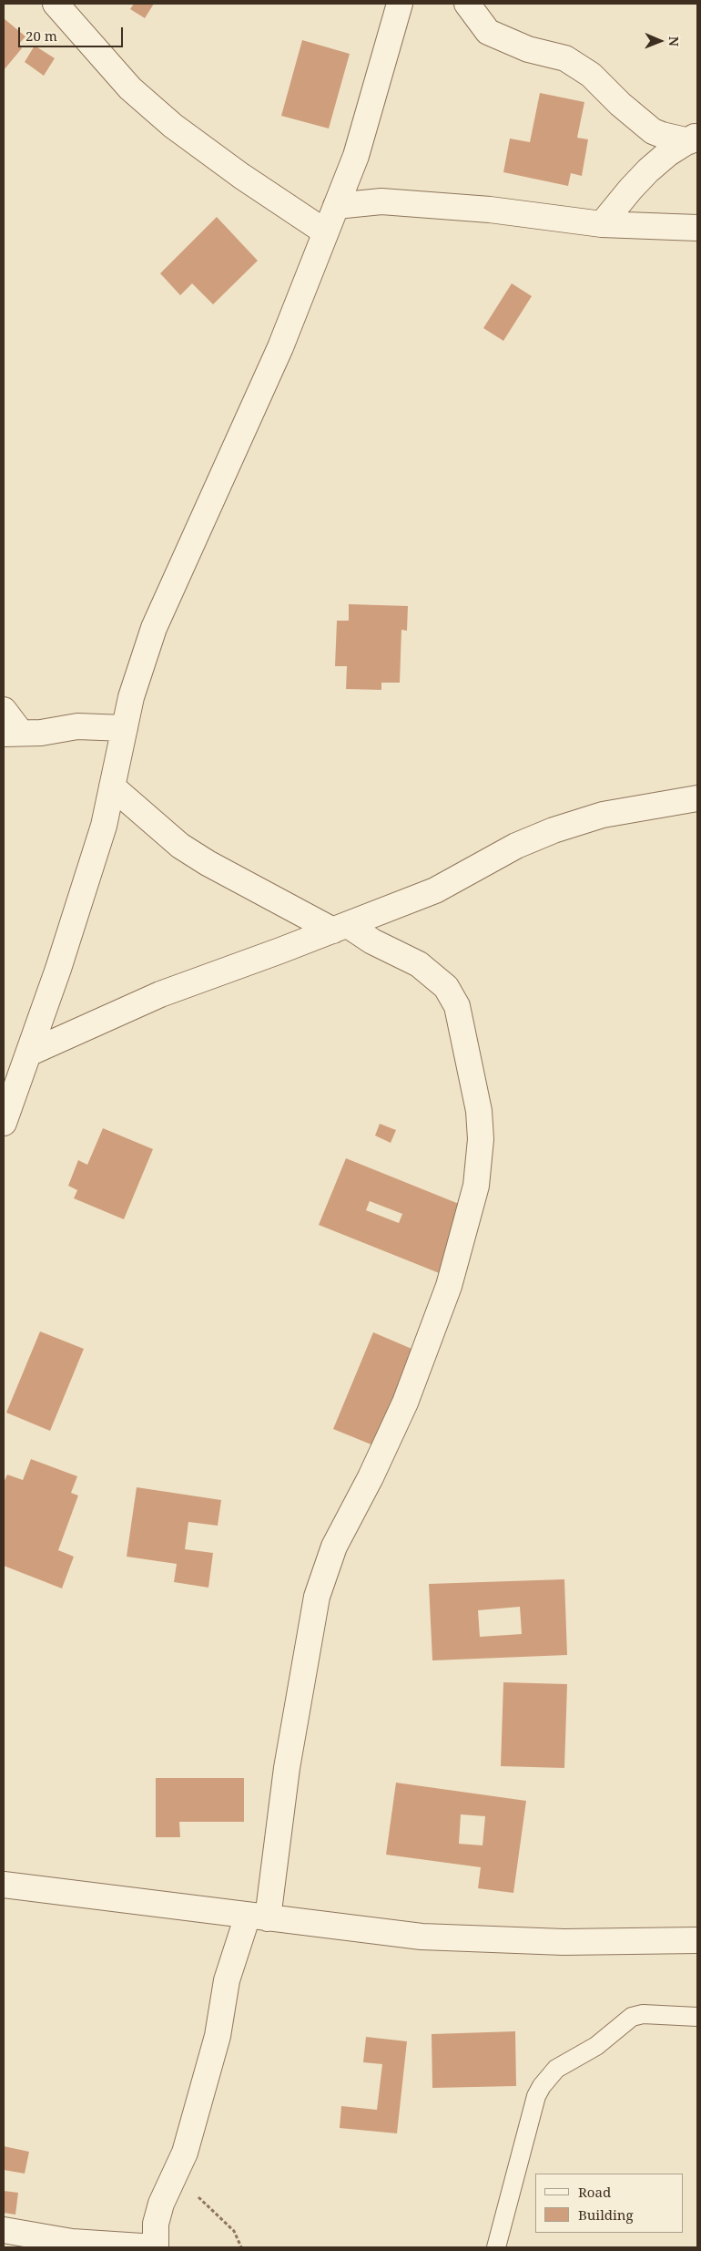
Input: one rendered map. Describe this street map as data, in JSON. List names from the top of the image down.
{
  "legend": ["Road", "Building"],
  "scale_bar": "20 m",
  "north": "right"
}
